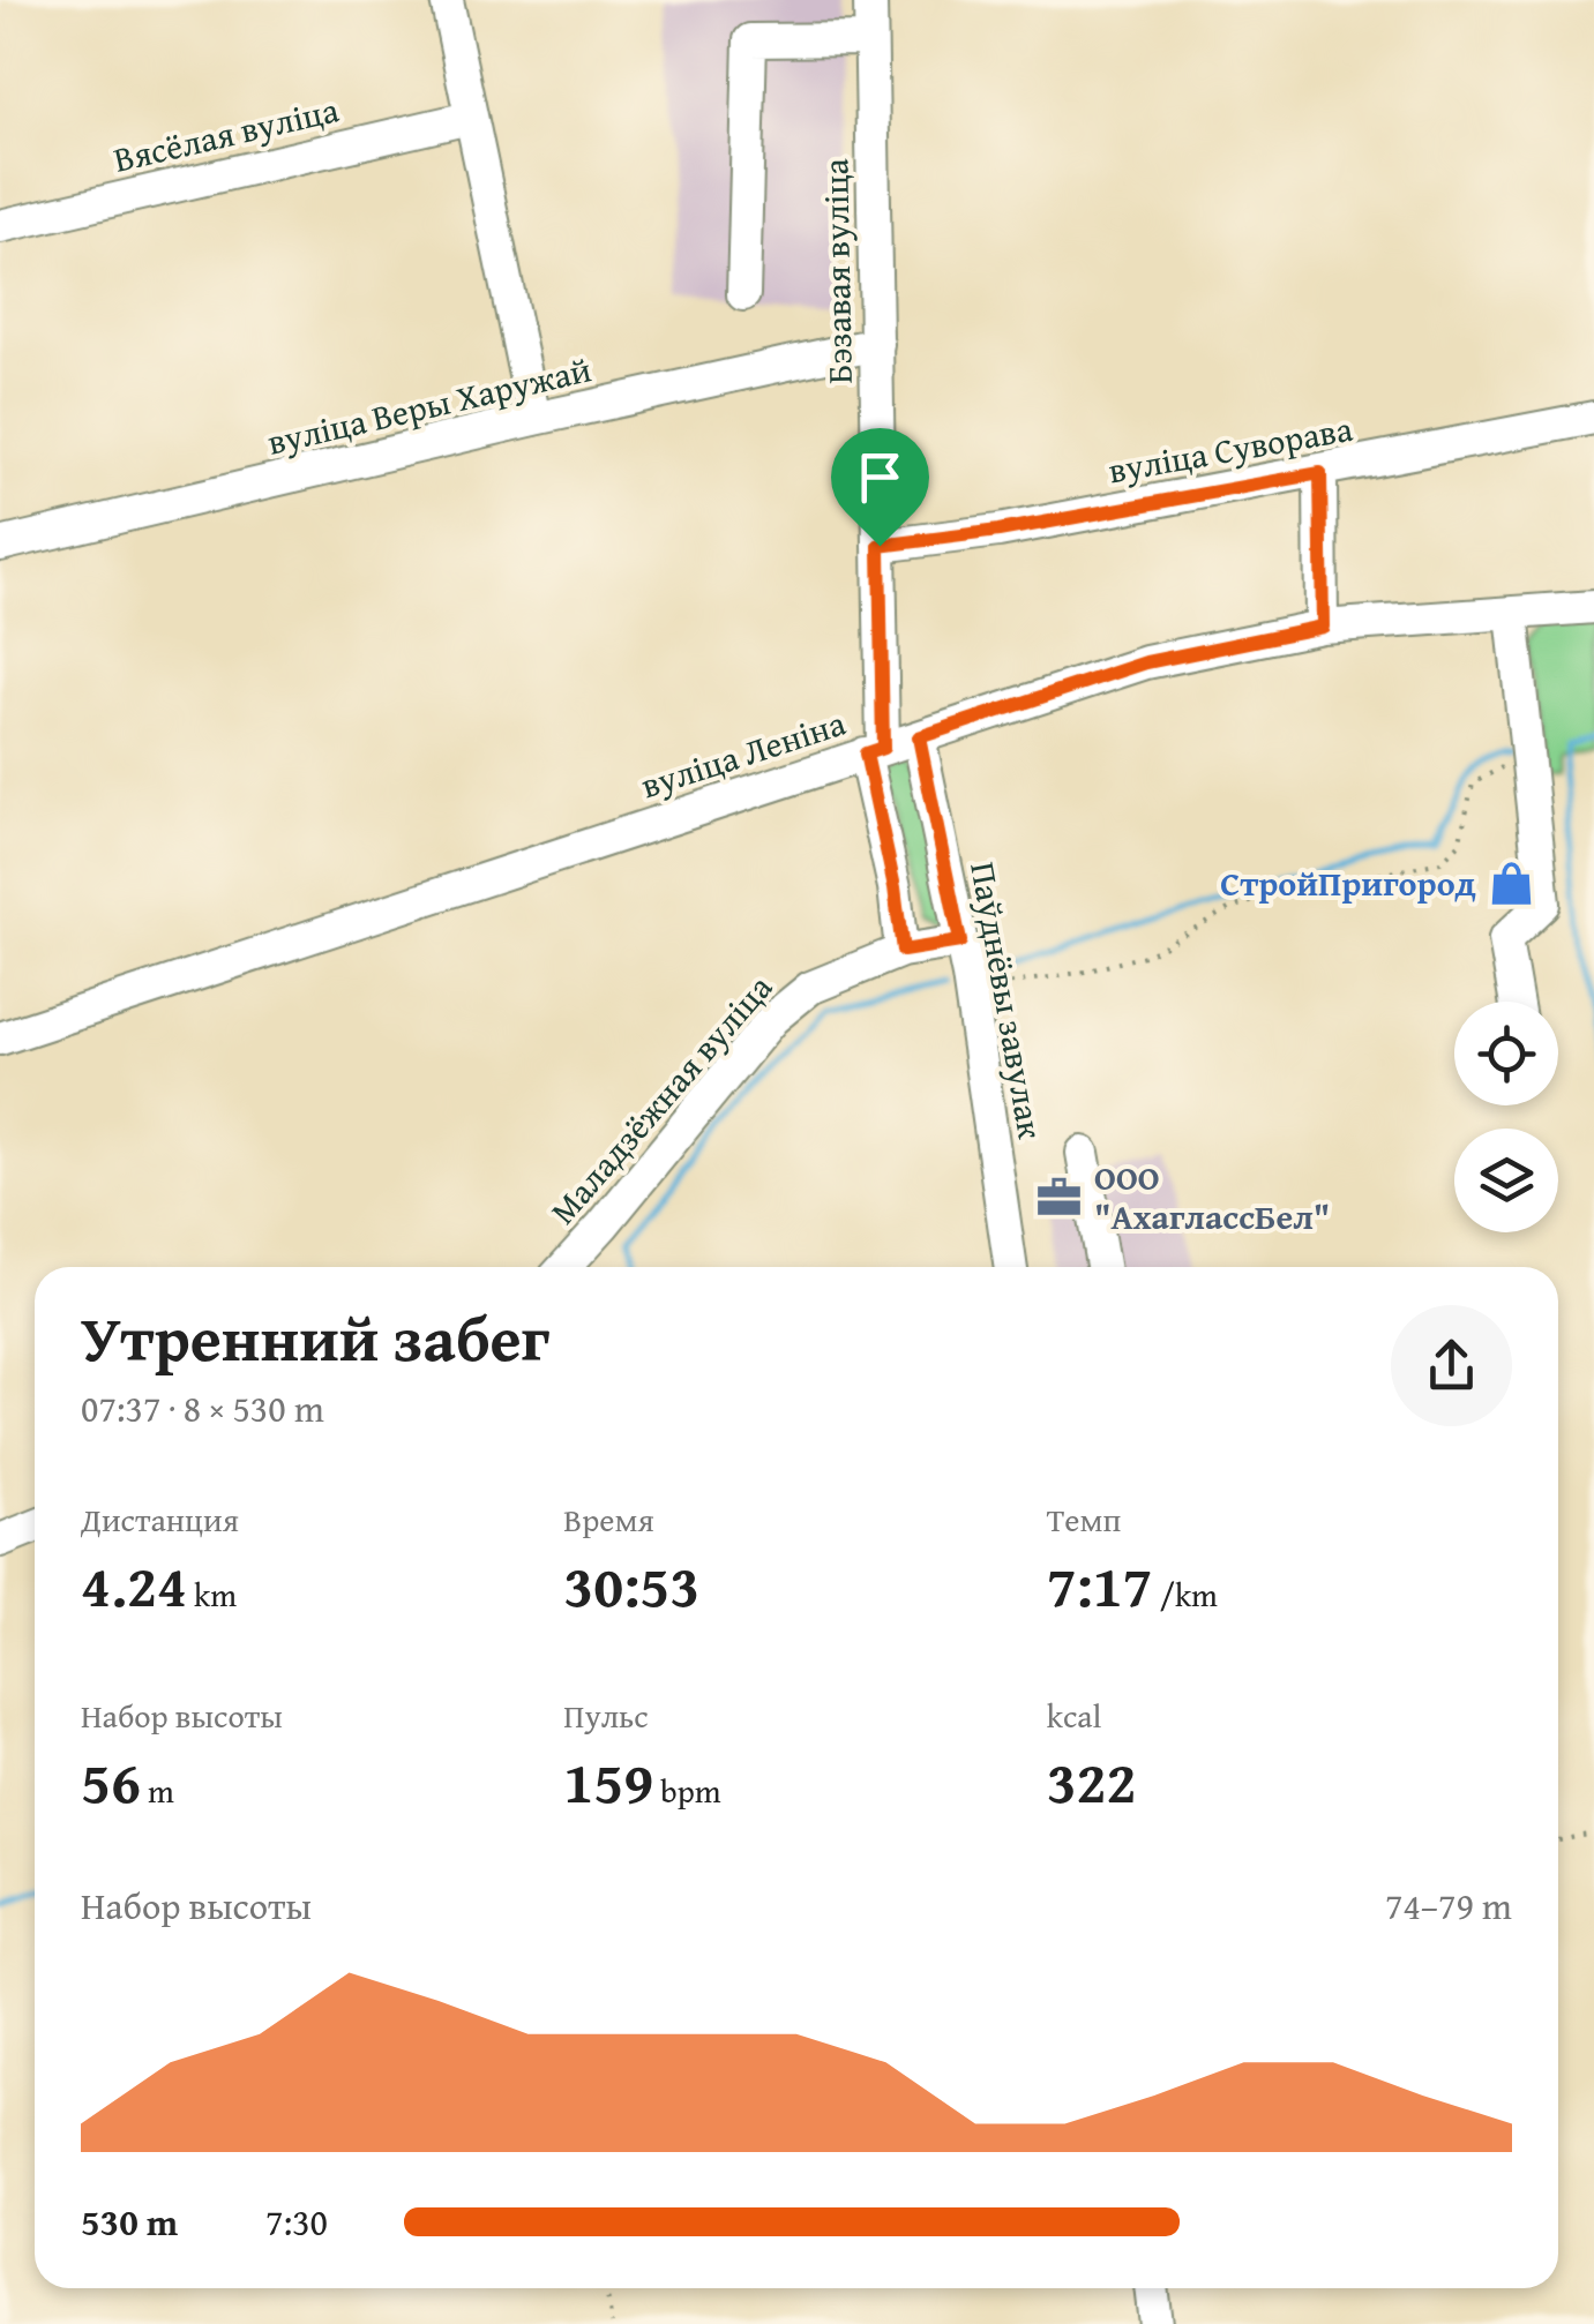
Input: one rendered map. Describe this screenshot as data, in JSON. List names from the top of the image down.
{
  "streets": {
    "street": [
      "Вясёлая вуліца",
      "Бэзавая вуліца",
      "вуліца Веры Харужай",
      "вуліца Суворава",
      "вуліца Леніна",
      "Паўднёвы завулак",
      "Маладзёжная вуліца"
    ]
  },
  "crossings": [
    ["Бэзавая вуліца", "вуліца Веры Харужай"],
    ["Бэзавая вуліца", "вуліца Суворава"],
    ["Бэзавая вуліца", "вуліца Леніна"],
    ["вуліца Леніна", "Паўднёвы завулак"],
    ["Паўднёвы завулак", "Маладзёжная вуліца"]
  ],
  "places": {
    "shop": ["СтройПригород"],
    "office": ["ООО \"АхаглассБел\""]
  },
  "page": {
    "heading": ["Утренний забег", "07:37 · 8 × 530 m"],
    "stats": [
      ["Дистанция", "4.24 km"],
      ["Время", "30:53"],
      ["Темп", "7:17 /km"],
      ["Набор высоты", "56 m"],
      ["Пульс", "159 bpm"],
      ["kcal", "322"]
    ],
    "chart": ["Набор высоты", "74–79 m"],
    "list": [
      {
        "name": "530 m",
        "note": "7:30"
      }
    ]
  }
}
